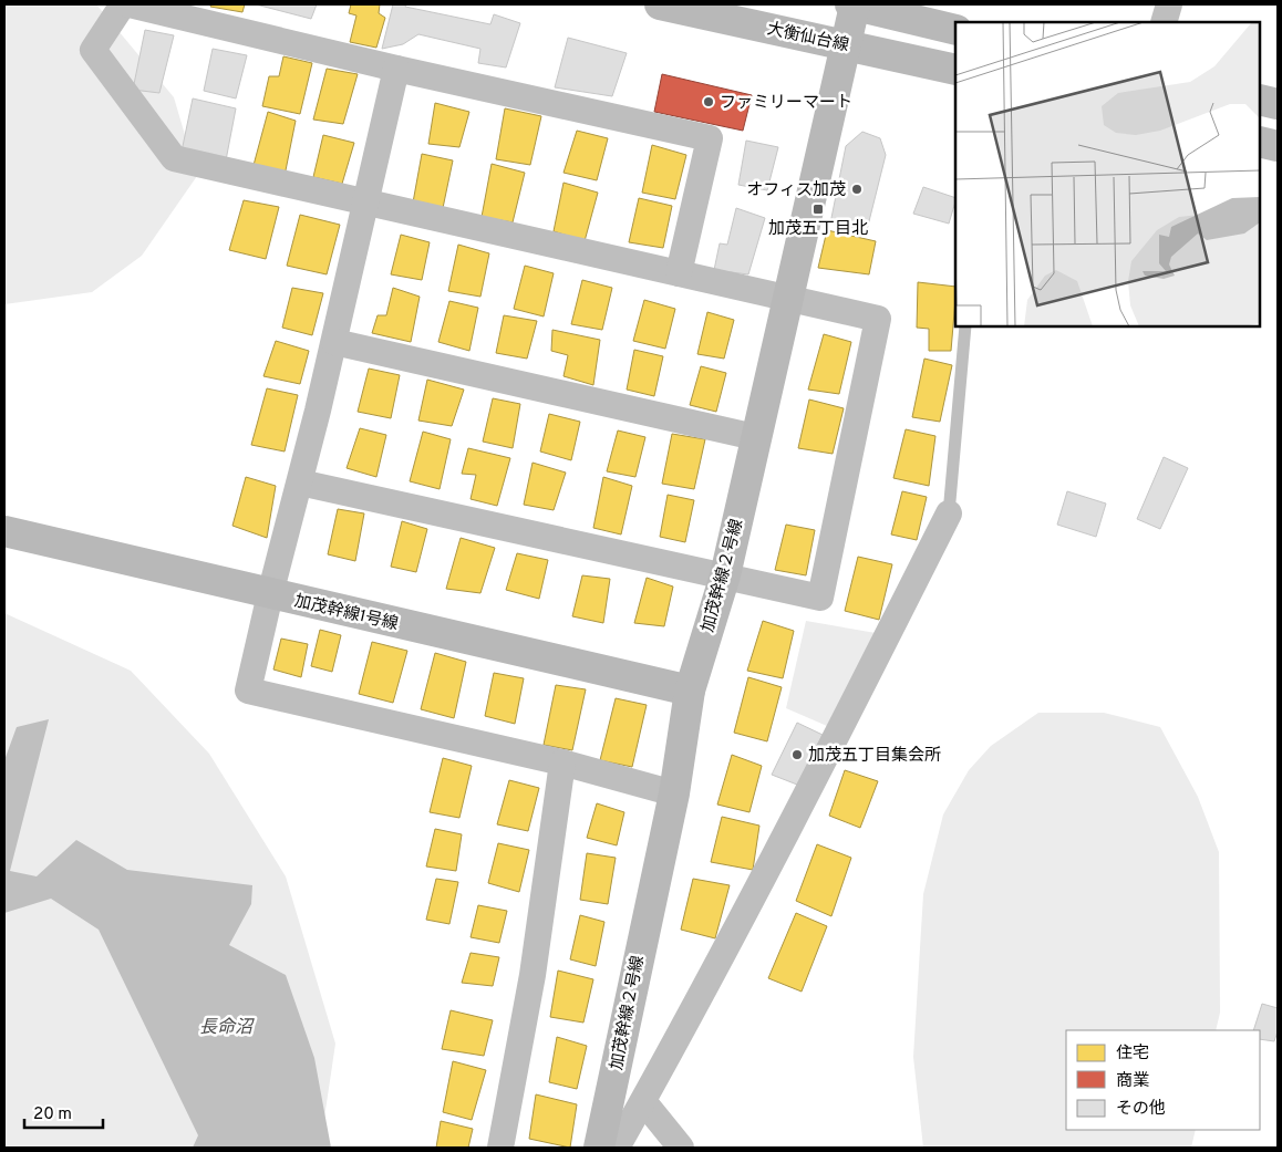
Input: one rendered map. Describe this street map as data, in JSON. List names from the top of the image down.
{
  "streets": {
    "street": ["大衡仙台線", "加茂幹線２号線", "加茂幹線1号線"]
  },
  "crossings": [
    ["大衡仙台線", "加茂幹線２号線"],
    ["加茂幹線２号線", "加茂幹線1号線"]
  ],
  "water": ["長命沼"],
  "places": {
    "other": ["ファミリーマート", "オフィス加茂", "加茂五丁目集会所"],
    "transit": ["加茂五丁目北"]
  },
  "legend": ["住宅", "商業", "その他"],
  "scale_bar": "20 m"
}
